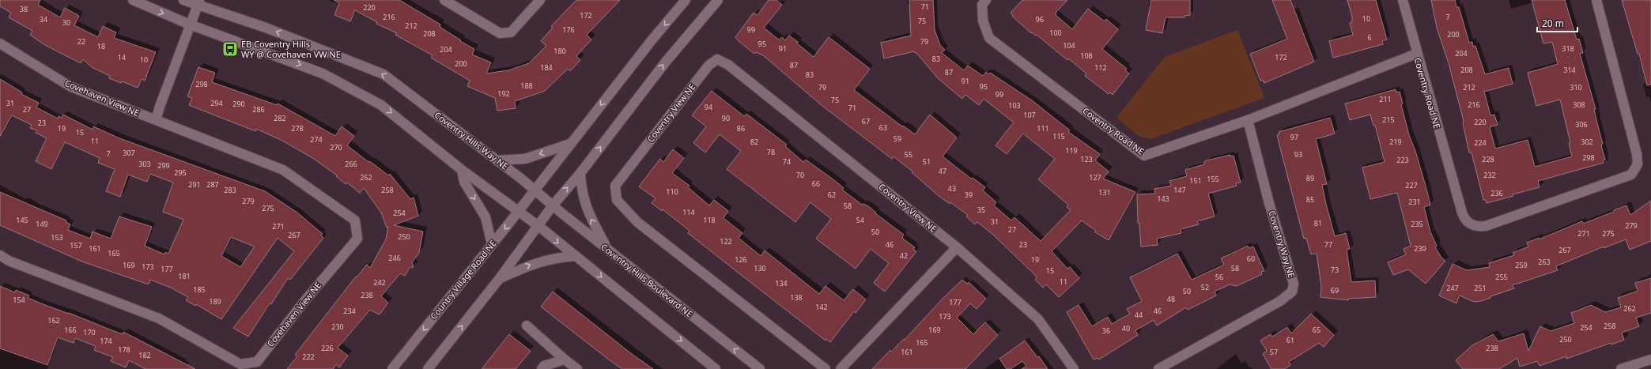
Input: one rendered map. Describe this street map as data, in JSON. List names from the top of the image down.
{
  "streets": {
    "street": [
      "Coventry Road NE",
      "Covehaven View NE",
      "Coventry View NE",
      "Coventry Hills Way NE",
      "Coventry Way NE",
      "Country Village Road NE",
      "Coventry Hills Boulevard NE"
    ]
  },
  "crossings": [
    ["Coventry Road NE", "Coventry Way NE"],
    ["Coventry Hills Way NE", "Country Village Road NE"],
    ["Coventry Hills Way NE", "Coventry Hills Boulevard NE"],
    ["Country Village Road NE", "Coventry Hills Boulevard NE"]
  ],
  "places": {
    "bus stop": ["EB Coventry Hills WY @ Covehaven VW NE"]
  },
  "house_numbers": [
    "71",
    "220",
    "38",
    "172",
    "216",
    "7",
    "10",
    "34",
    "96",
    "75",
    "30",
    "212",
    "176",
    "99",
    "100",
    "208",
    "200",
    "6",
    "22",
    "79",
    "95",
    "104",
    "18",
    "91",
    "318",
    "204",
    "180",
    "204",
    "108",
    "14",
    "172",
    "83",
    "10",
    "200",
    "87",
    "184",
    "112",
    "208",
    "314",
    "87",
    "83",
    "91",
    "298",
    "188",
    "95",
    "79",
    "212",
    "310",
    "192",
    "99",
    "211",
    "75",
    "31",
    "294",
    "290",
    "216",
    "308",
    "103",
    "94",
    "71",
    "27",
    "286",
    "107",
    "282",
    "90",
    "215",
    "67",
    "220",
    "23",
    "306",
    "63",
    "19",
    "278",
    "86",
    "111",
    "15",
    "115",
    "97",
    "59",
    "274",
    "11",
    "82",
    "219",
    "302",
    "224",
    "270",
    "119",
    "78",
    "307",
    "7",
    "55",
    "93",
    "298",
    "123",
    "228",
    "223",
    "74",
    "51",
    "303",
    "266",
    "299",
    "47",
    "295",
    "70",
    "232",
    "262",
    "127",
    "89",
    "155",
    "151",
    "66",
    "291",
    "287",
    "227",
    "43",
    "283",
    "258",
    "147",
    "110",
    "131",
    "236",
    "62",
    "39",
    "143",
    "85",
    "279",
    "231",
    "58",
    "275",
    "35",
    "114",
    "254",
    "145",
    "118",
    "54",
    "31",
    "81",
    "149",
    "235",
    "279",
    "271",
    "27",
    "50",
    "271",
    "275",
    "267",
    "250",
    "153",
    "122",
    "46",
    "23",
    "77",
    "157",
    "161",
    "239",
    "267",
    "165",
    "42",
    "246",
    "60",
    "126",
    "19",
    "263",
    "169",
    "259",
    "173",
    "130",
    "58",
    "177",
    "73",
    "15",
    "181",
    "56",
    "255",
    "11",
    "242",
    "134",
    "52",
    "247",
    "251",
    "185",
    "69",
    "50",
    "238",
    "138",
    "48",
    "154",
    "189",
    "177",
    "142",
    "262",
    "234",
    "46",
    "44",
    "173",
    "162",
    "258",
    "230",
    "254",
    "40",
    "166",
    "169",
    "65",
    "36",
    "170",
    "250",
    "61",
    "174",
    "165",
    "226",
    "238",
    "178",
    "161",
    "57",
    "182",
    "222"
  ],
  "scale_bar": "20 m"
}
